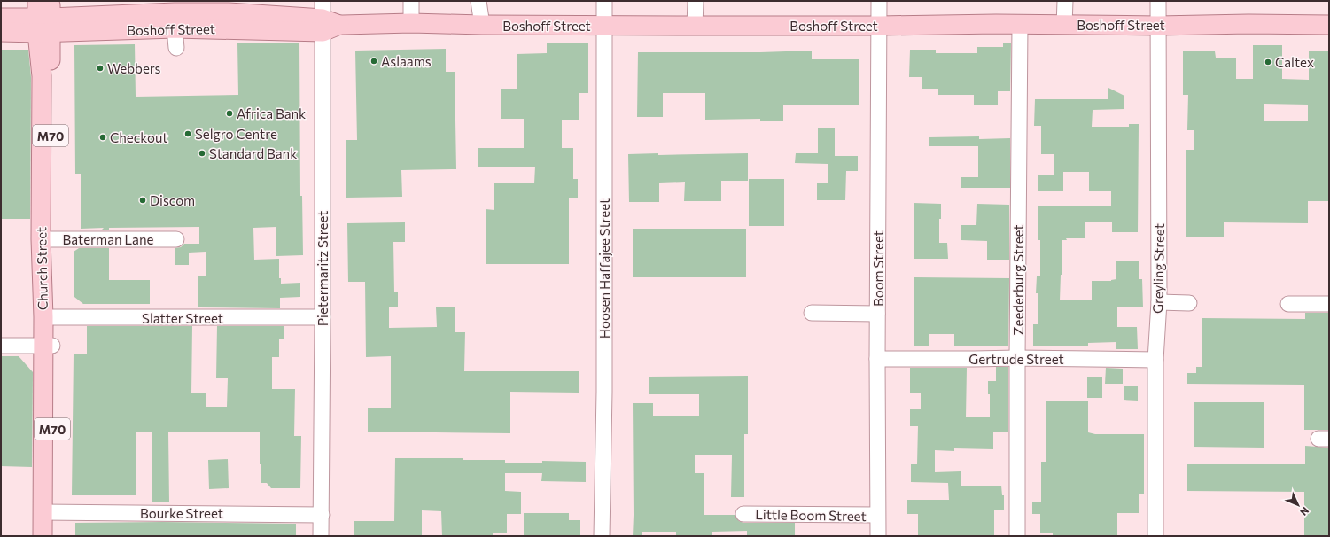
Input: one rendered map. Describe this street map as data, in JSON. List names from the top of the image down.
{
  "streets": {
    "main road": ["Boshoff Street", "M70", "Church Street"],
    "street": [
      "Baterman Lane",
      "Pietermaritz Street",
      "Hoosen Haffajee Street",
      "Boom Street",
      "Greyling Street",
      "Zeederburg Street",
      "Slatter Street",
      "Gertrude Street",
      "Bourke Street",
      "Little Boom Street"
    ]
  },
  "crossings": [
    ["Boshoff Street", "Church Street"],
    ["Boshoff Street", "Pietermaritz Street"],
    ["Boshoff Street", "Hoosen Haffajee Street"],
    ["Boshoff Street", "Boom Street"],
    ["Boshoff Street", "Greyling Street"],
    ["Boshoff Street", "Zeederburg Street"],
    ["Baterman Lane", "Church Street"],
    ["Church Street", "Slatter Street"],
    ["Church Street", "Bourke Street"],
    ["Pietermaritz Street", "Slatter Street"],
    ["Pietermaritz Street", "Bourke Street"],
    ["Boom Street", "Gertrude Street"],
    ["Boom Street", "Little Boom Street"],
    ["Greyling Street", "Gertrude Street"],
    ["Zeederburg Street", "Gertrude Street"]
  ],
  "places": [
    "Aslaams",
    "Caltex",
    "Webbers",
    "Africa Bank",
    "Selgro Centre",
    "Checkout",
    "Standard Bank",
    "Discom"
  ],
  "north": "bottom right"
}
